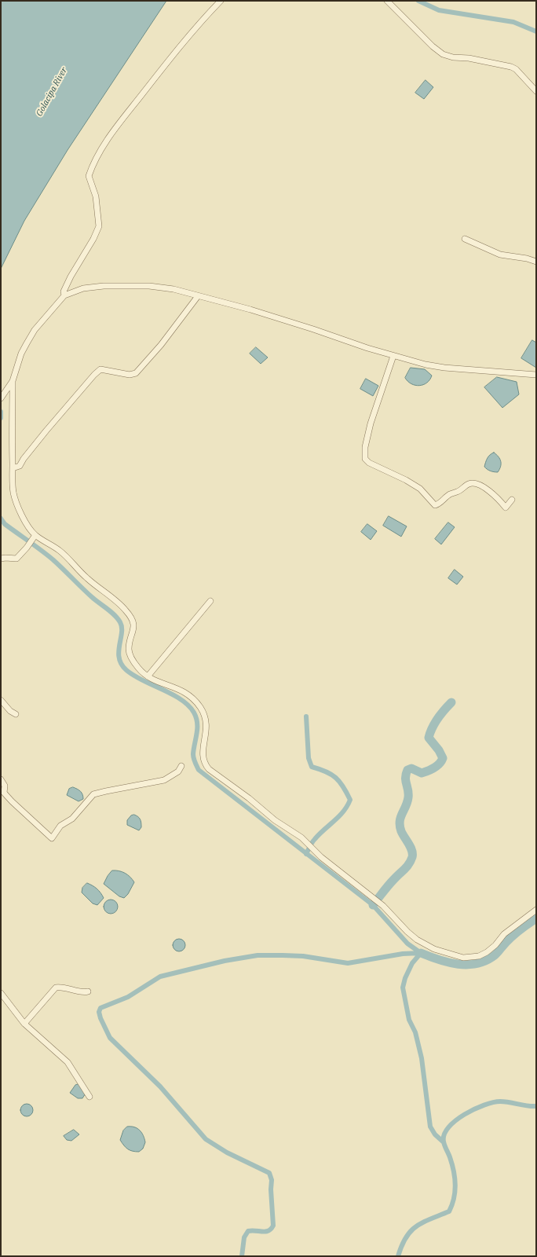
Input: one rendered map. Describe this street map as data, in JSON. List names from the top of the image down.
{
  "water": ["Golacipa River"]
}
